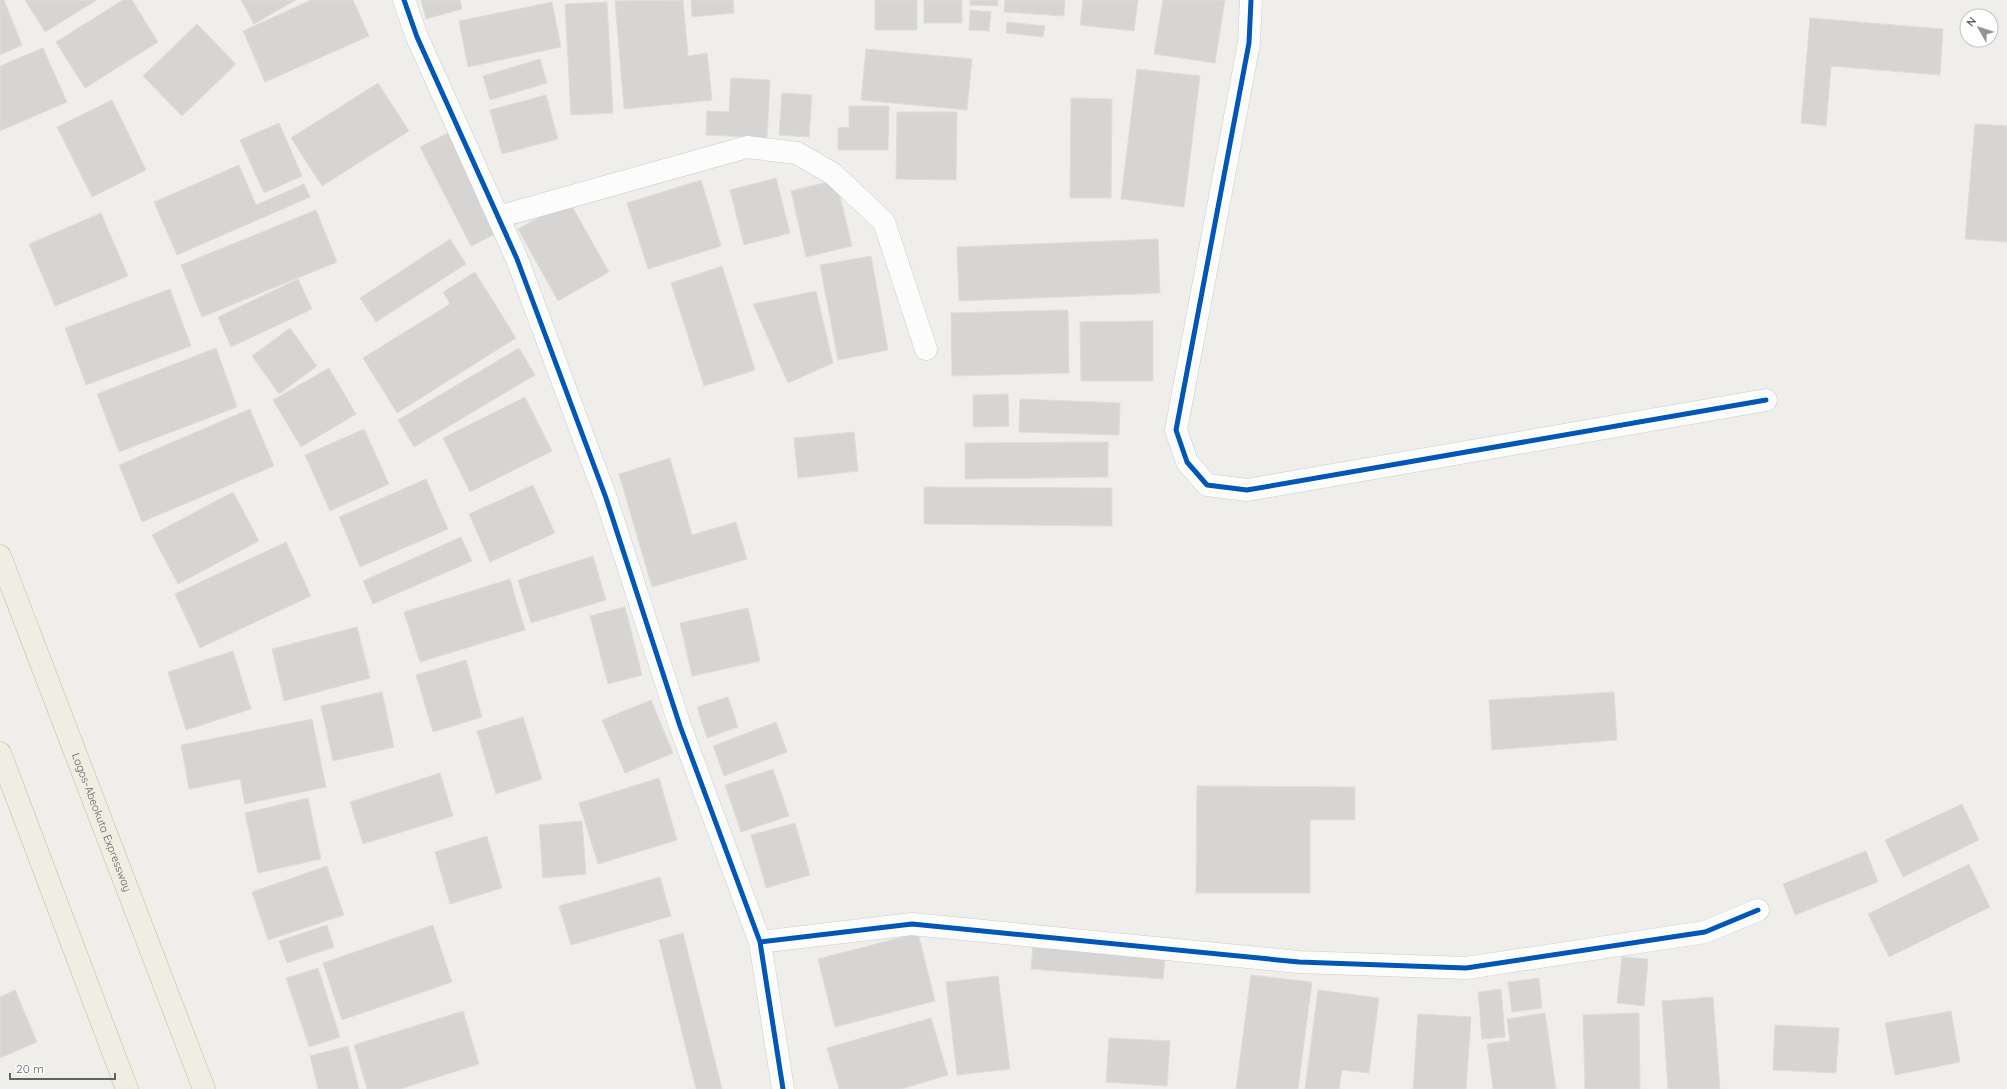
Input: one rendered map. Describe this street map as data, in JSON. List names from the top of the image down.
{
  "streets": {
    "highway": ["Lagos-Abeokuta Expressway"]
  },
  "scale_bar": "20 m",
  "north": "top left"
}
